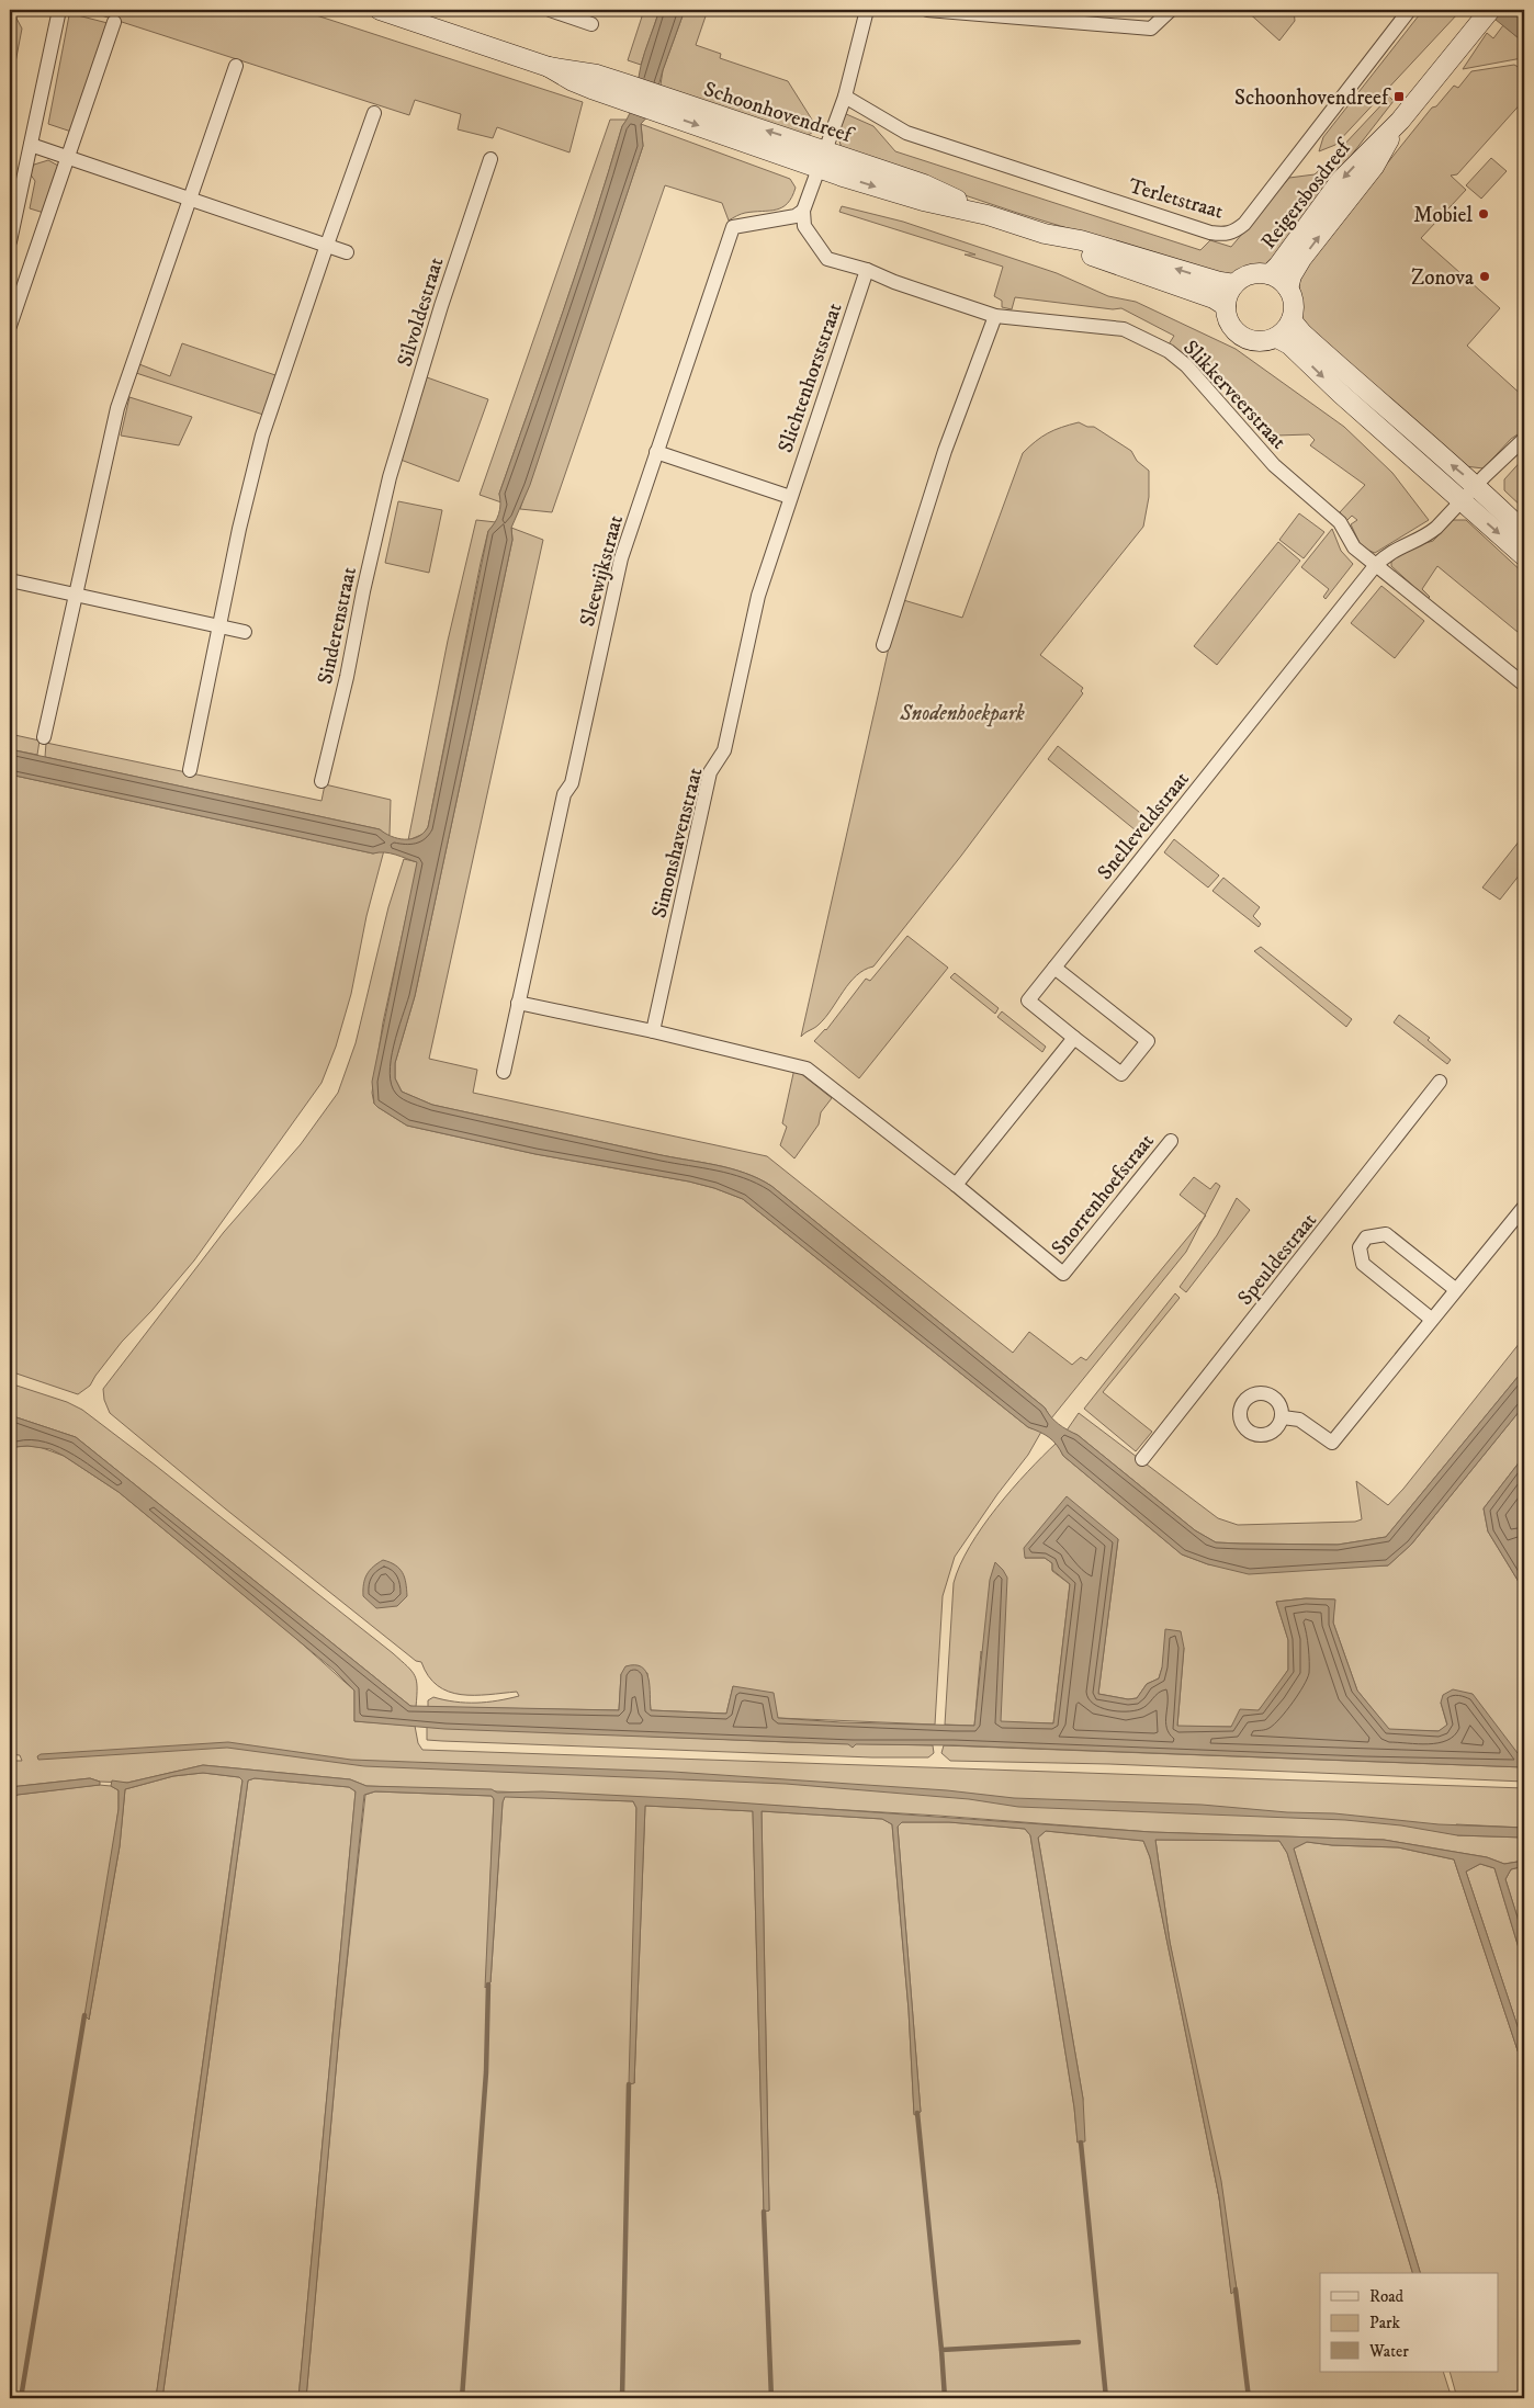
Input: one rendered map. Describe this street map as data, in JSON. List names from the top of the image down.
{
  "streets": {
    "street": [
      "Schoonhovendreef",
      "Reigersbosdreef",
      "Terletstraat",
      "Silvoldestraat",
      "Slichtenhorststraat",
      "Slikkerveerstraat",
      "Sleewijkstraat",
      "Sinderenstraat",
      "Snelleveldstraat",
      "Simonshavenstraat",
      "Snorrenhoefstraat",
      "Speuldestraat"
    ]
  },
  "crossings": [
    ["Schoonhovendreef", "Reigersbosdreef"],
    ["Silvoldestraat", "Sinderenstraat"],
    ["Slichtenhorststraat", "Slikkerveerstraat"],
    ["Slichtenhorststraat", "Simonshavenstraat"],
    ["Slikkerveerstraat", "Sleewijkstraat"],
    ["Slikkerveerstraat", "Snelleveldstraat"]
  ],
  "parks": ["Snodenhoekpark"],
  "places": {
    "transit": ["Schoonhovendreef"],
    "other": ["Mobiel", "Zonova"]
  },
  "legend": ["Road", "Park", "Water"]
}
